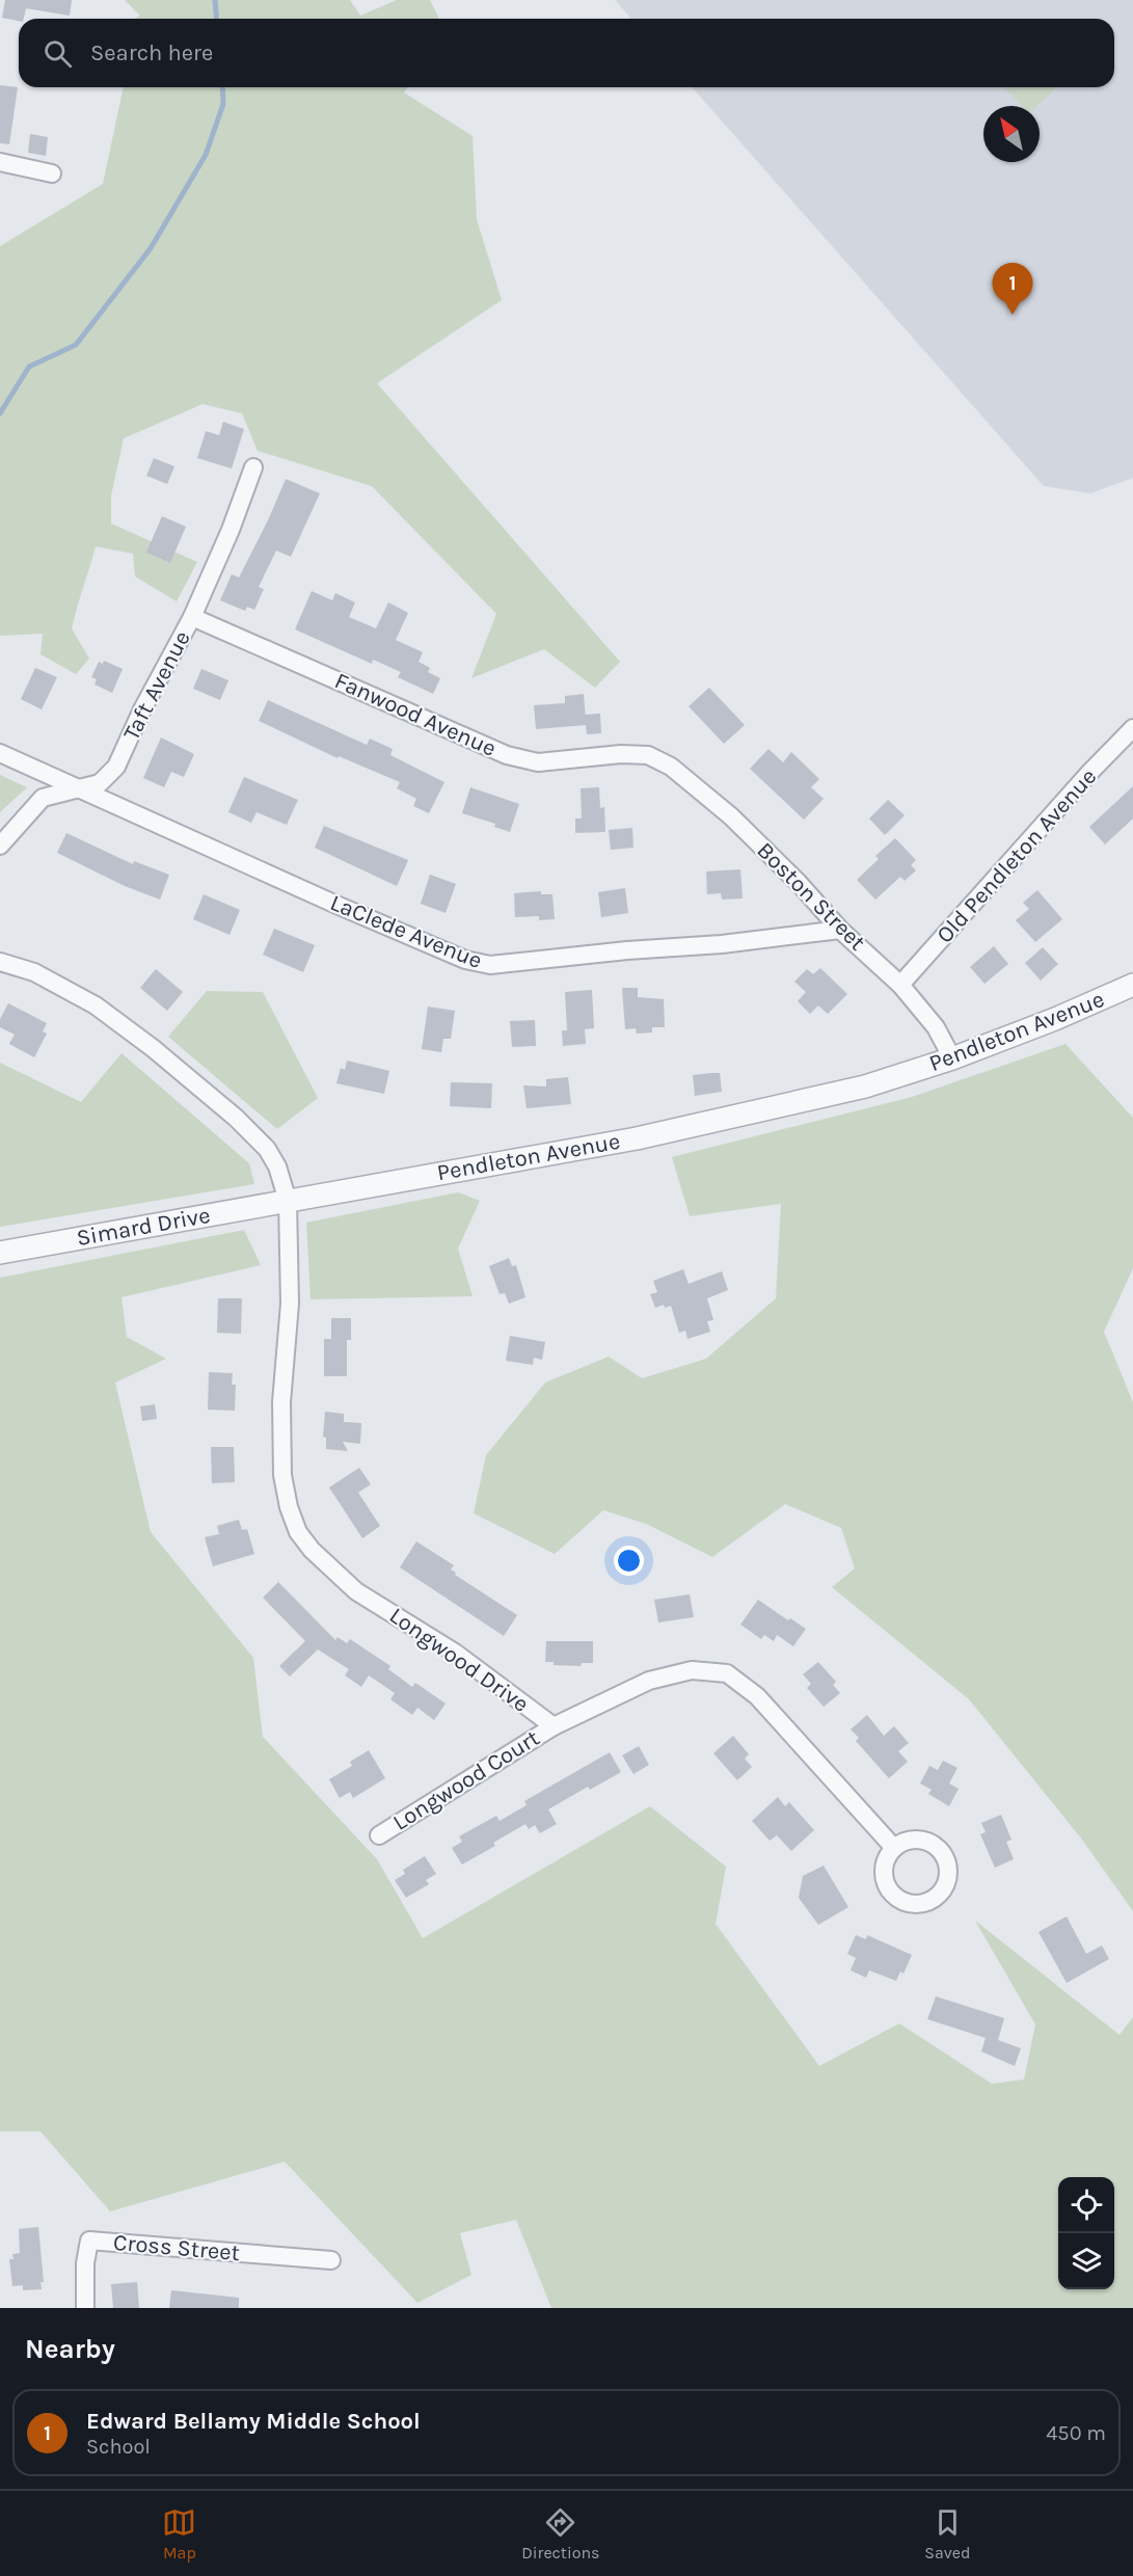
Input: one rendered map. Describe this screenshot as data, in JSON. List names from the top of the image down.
{
  "streets": {
    "street": [
      "Taft Avenue",
      "Fanwood Avenue",
      "Old Pendleton Avenue",
      "Boston Street",
      "LaClede Avenue",
      "Pendleton Avenue",
      "Simard Drive",
      "Longwood Drive",
      "Longwood Court",
      "Cross Street"
    ]
  },
  "crossings": [
    ["Taft Avenue", "Fanwood Avenue"],
    ["Taft Avenue", "LaClede Avenue"],
    ["Fanwood Avenue", "Boston Street"],
    ["Old Pendleton Avenue", "Boston Street"],
    ["Boston Street", "LaClede Avenue"],
    ["Boston Street", "Pendleton Avenue"],
    ["Pendleton Avenue", "Simard Drive"],
    ["Pendleton Avenue", "Longwood Drive"],
    ["Simard Drive", "Longwood Drive"],
    ["Longwood Drive", "Longwood Court"]
  ],
  "north": "top left",
  "page": {
    "search": "Search here",
    "pins": "1",
    "heading": "Nearby",
    "list": [
      {
        "mark": "1",
        "name": "Edward Bellamy Middle School",
        "note": "School",
        "value": "450 m"
      }
    ],
    "nav": ["Map", "Directions", "Saved"]
  }
}
